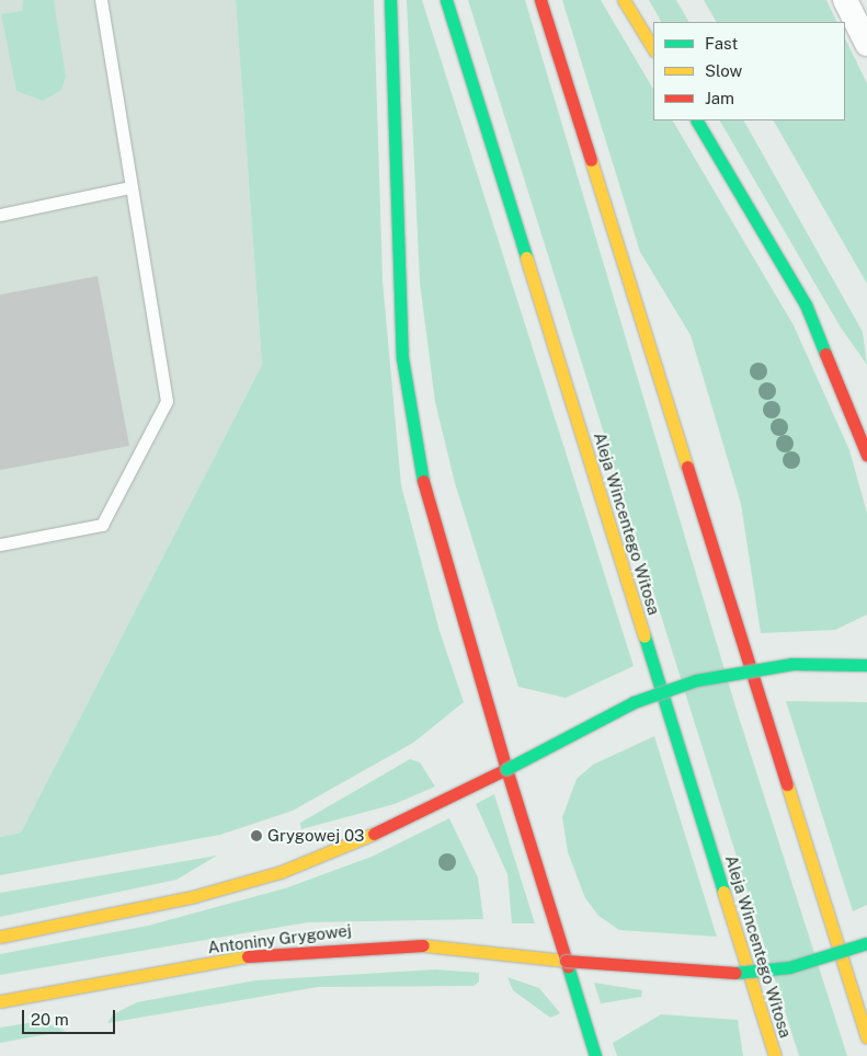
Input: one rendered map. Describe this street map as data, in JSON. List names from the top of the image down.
{
  "streets": {
    "main road": ["Aleja Wincentego Witosa", "Antoniny Grygowej"]
  },
  "places": ["Grygowej 03"],
  "legend": ["Fast", "Slow", "Jam"],
  "scale_bar": "20 m"
}
